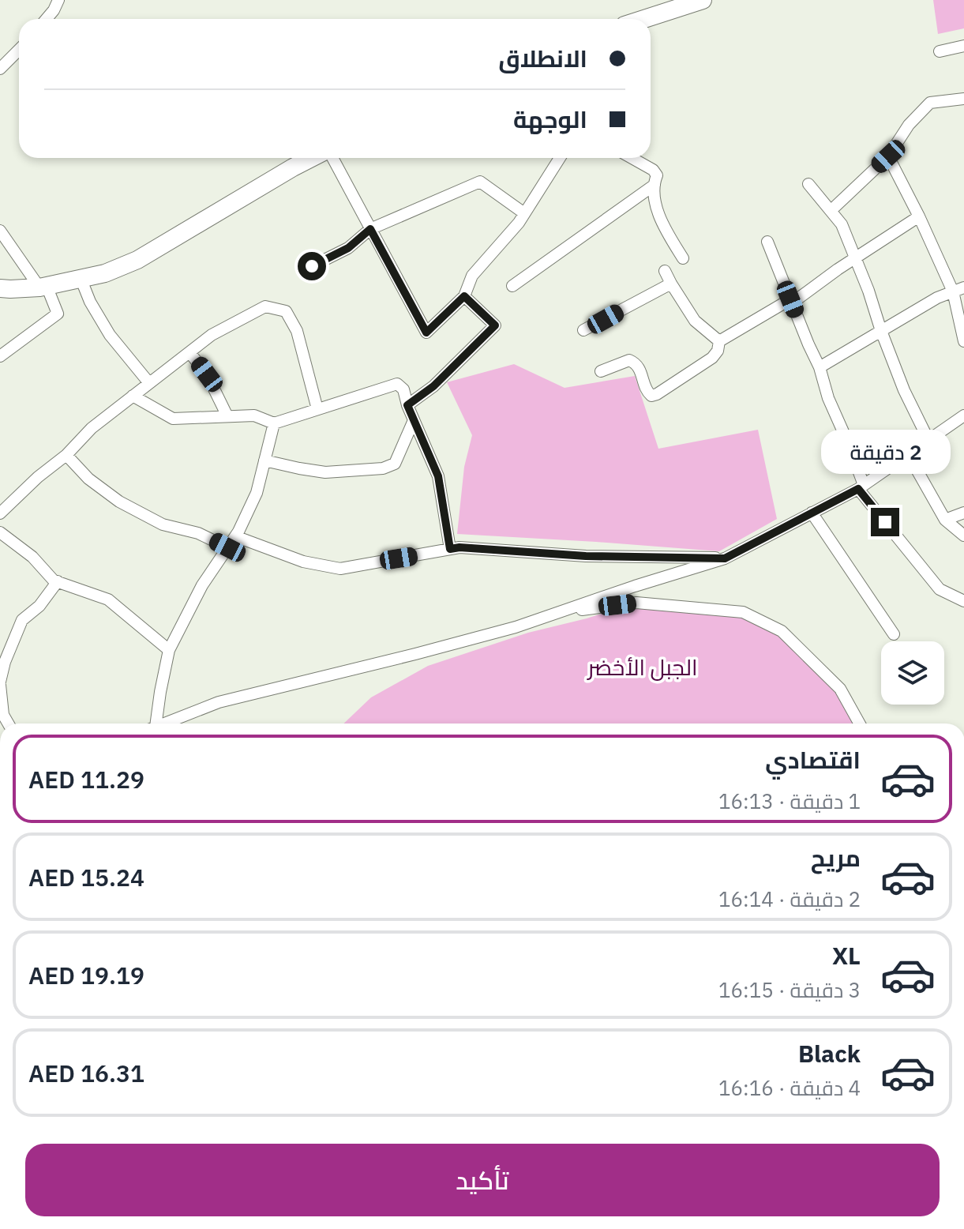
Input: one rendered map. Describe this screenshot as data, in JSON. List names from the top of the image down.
{
  "parks": ["الجبل الأخضر"],
  "page": {
    "banner": ["الانطلاق", "الوجهة"],
    "bubble": "2 دقيقة",
    "list": [
      {
        "name": "اقتصادي",
        "note": "1 دقيقة · 16:13",
        "value": "AED 11.29"
      },
      {
        "name": "مريح",
        "note": "2 دقيقة · 16:14",
        "value": "AED 15.24"
      },
      {
        "name": "XL",
        "note": "3 دقيقة · 16:15",
        "value": "AED 19.19"
      },
      {
        "name": "Black",
        "note": "4 دقيقة · 16:16",
        "value": "AED 16.31"
      }
    ],
    "buttons": "تأكيد"
  }
}
